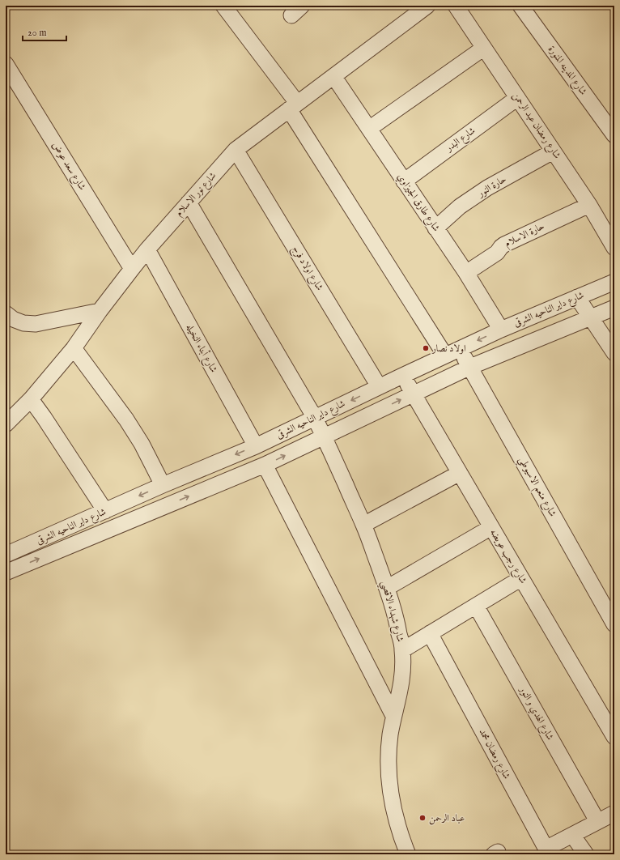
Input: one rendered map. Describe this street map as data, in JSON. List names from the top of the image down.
{
  "streets": {
    "street": [
      "شارع المدينه المنورة",
      "شارع رمضان عبد الرحمن",
      "شارع البدر",
      "شارع سعد عوض",
      "حارة النور",
      "شارع نور الاسلام",
      "شارع طارق الجيزاوي",
      "حارة الاسلام",
      "شارع اولاد فرج",
      "شارع داير الناحيه الشرقى",
      "شارع أبناء النخيله",
      "شارع منعم الاسيوطي",
      "شارع رجب عويضه",
      "شارع شهداء الاقصي",
      "شارع الهدي و النور",
      "شارع رمضان محمد"
    ]
  },
  "crossings": [
    ["شارع رمضان عبد الرحمن", "شارع البدر"],
    ["شارع رمضان عبد الرحمن", "حارة النور"],
    ["شارع رمضان عبد الرحمن", "حارة الاسلام"],
    ["شارع البدر", "شارع طارق الجيزاوي"],
    ["شارع سعد عوض", "شارع نور الاسلام"],
    ["حارة النور", "شارع طارق الجيزاوي"],
    ["شارع نور الاسلام", "شارع طارق الجيزاوي"],
    ["شارع نور الاسلام", "شارع اولاد فرج"],
    ["شارع نور الاسلام", "شارع أبناء النخيله"],
    ["شارع نور الاسلام", "شارع شهداء الاقصي"],
    ["شارع طارق الجيزاوي", "حارة الاسلام"],
    ["شارع طارق الجيزاوي", "شارع داير الناحيه الشرقى"],
    ["شارع اولاد فرج", "شارع داير الناحيه الشرقى"],
    ["شارع داير الناحيه الشرقى", "شارع أبناء النخيله"],
    ["شارع داير الناحيه الشرقى", "شارع منعم الاسيوطي"],
    ["شارع داير الناحيه الشرقى", "شارع رجب عويضه"],
    ["شارع داير الناحيه الشرقى", "شارع شهداء الاقصي"],
    ["شارع الهدي و النور", "شارع رمضان محمد"]
  ],
  "places": ["اولاد نصار", "عباد الرحمن"],
  "scale_bar": "20 m"
}
